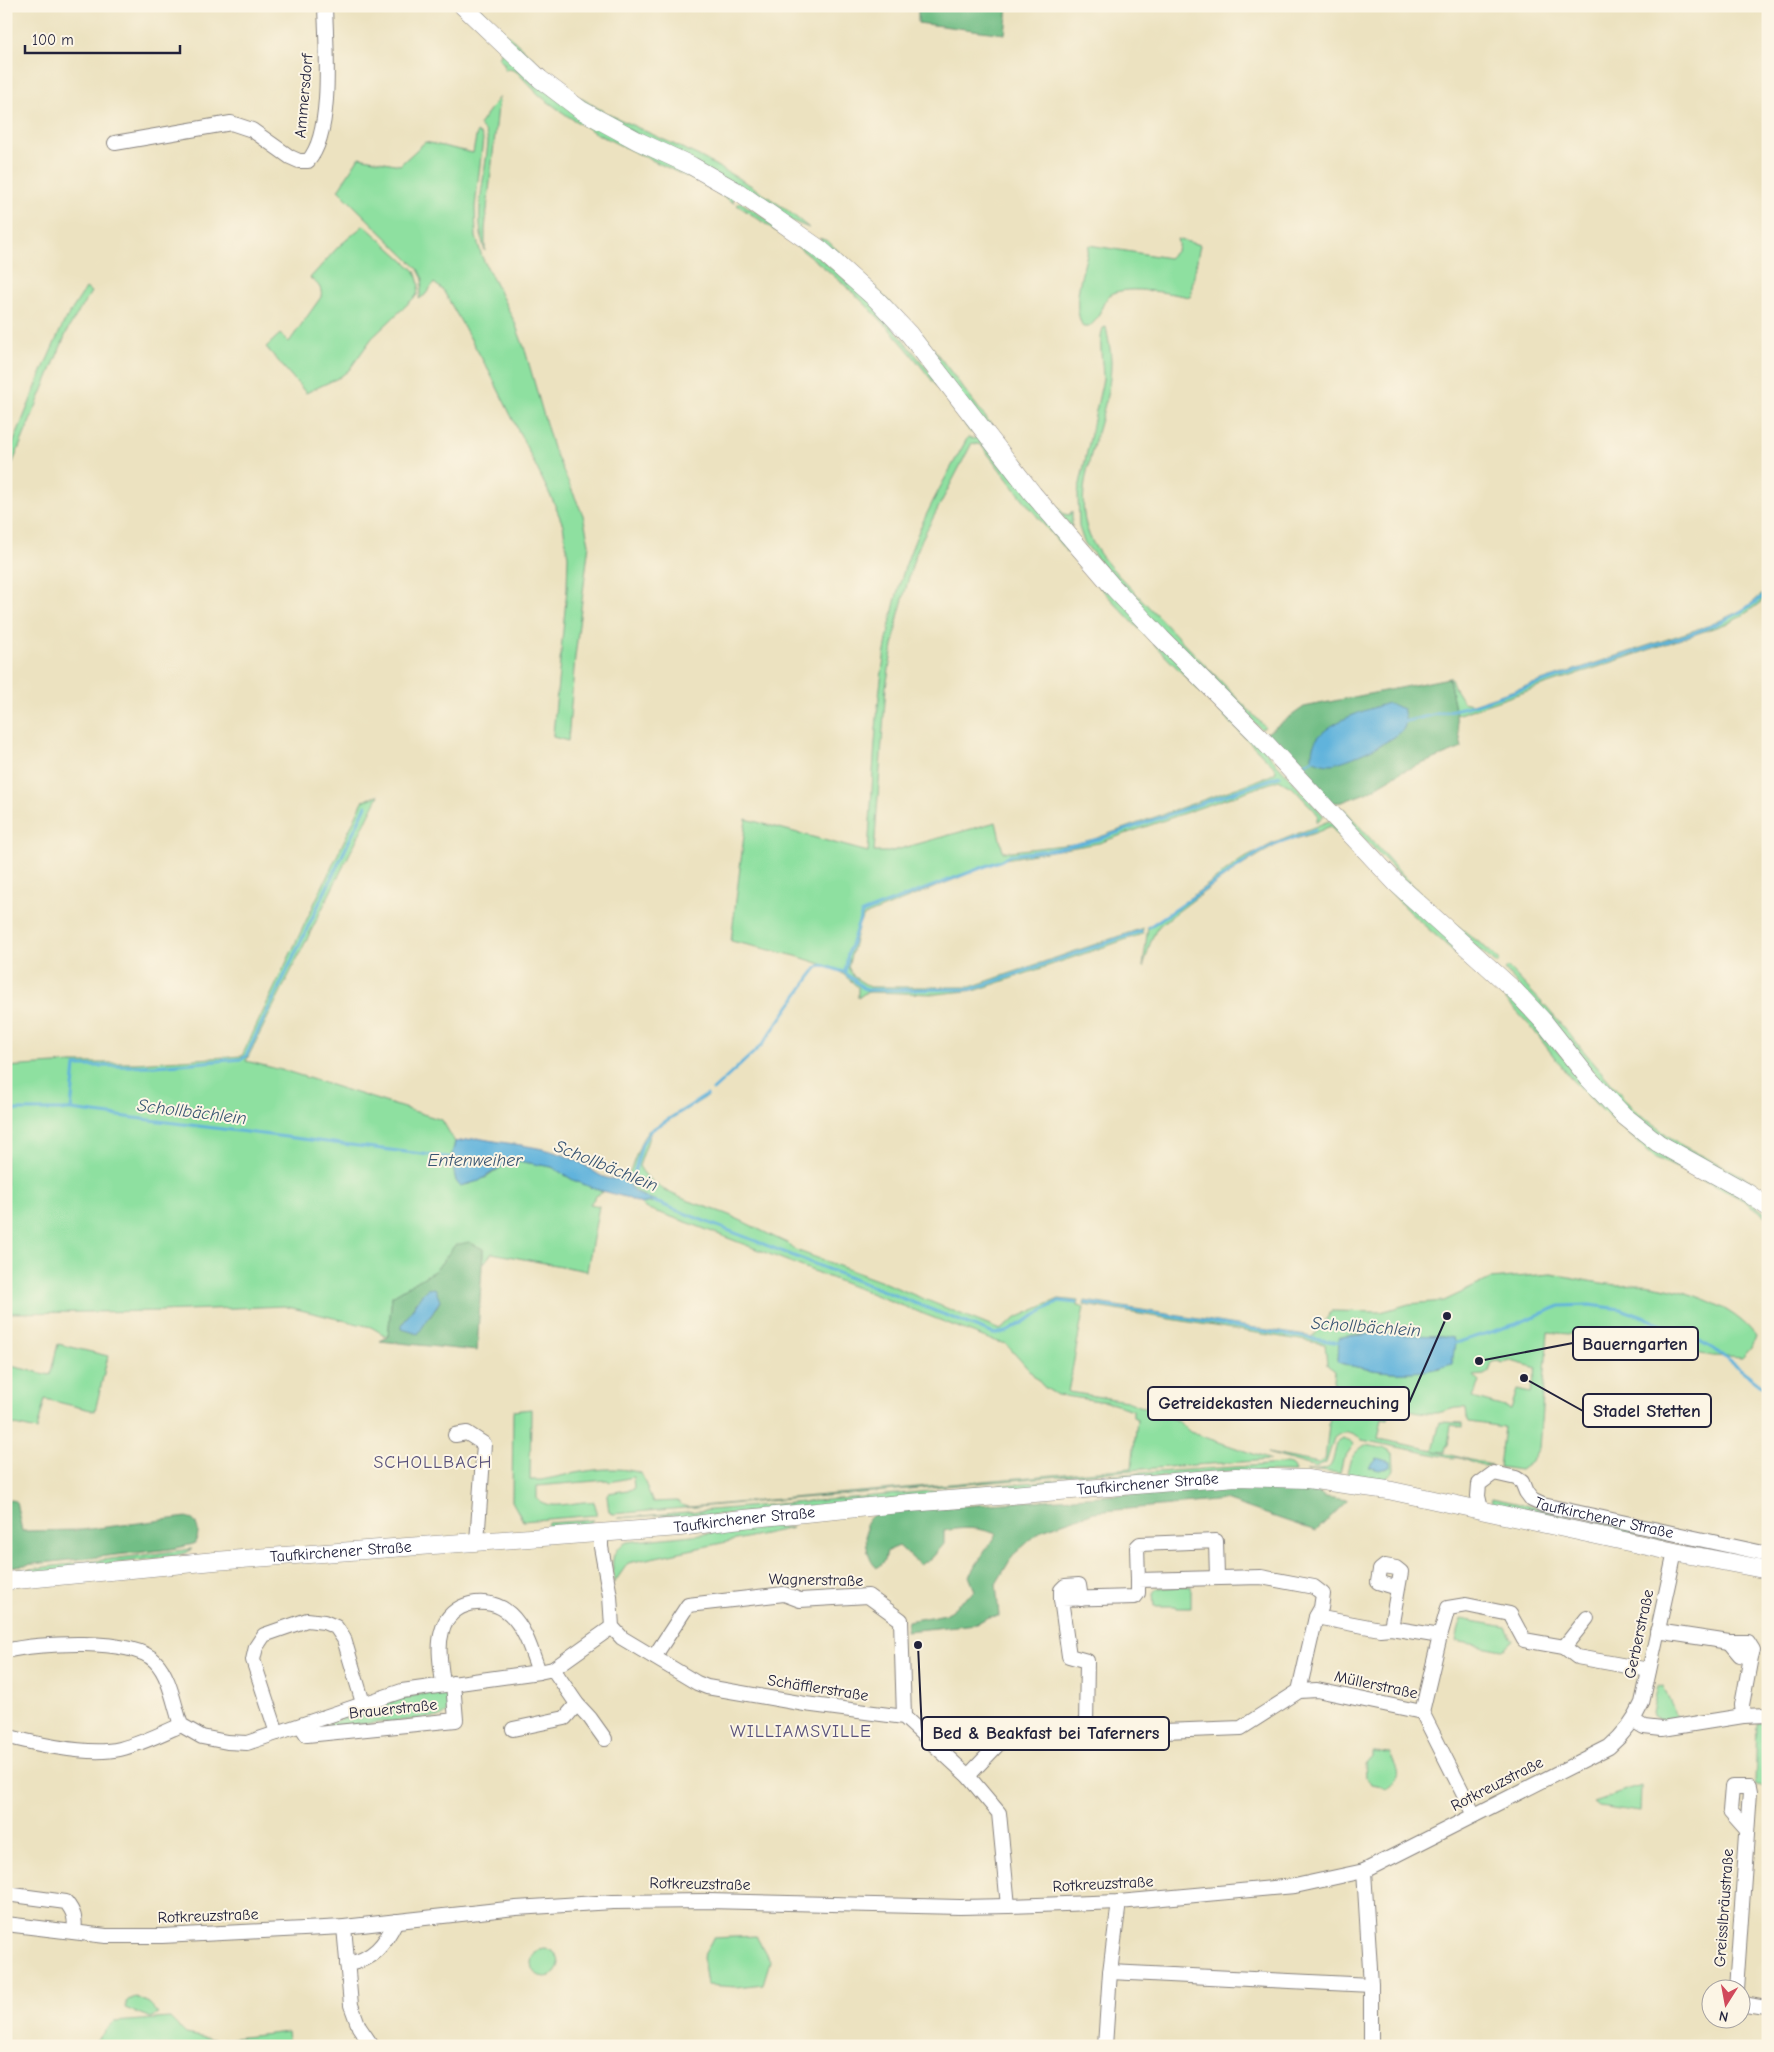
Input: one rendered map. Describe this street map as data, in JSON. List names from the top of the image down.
{
  "streets": {
    "main road": ["Taufkirchener Straße"],
    "street": [
      "Ammersdorf",
      "Wagnerstraße",
      "Gerberstraße",
      "Müllerstraße",
      "Schäfflerstraße",
      "Brauerstraße",
      "Rotkreuzstraße",
      "Greisslbräustraße"
    ]
  },
  "crossings": [
    ["Taufkirchener Straße", "Gerberstraße"],
    ["Wagnerstraße", "Schäfflerstraße"],
    ["Gerberstraße", "Rotkreuzstraße"],
    ["Müllerstraße", "Rotkreuzstraße"],
    ["Schäfflerstraße", "Brauerstraße"]
  ],
  "districts": ["SCHOLLBACH", "WILLIAMSVILLE"],
  "water": ["Schollbächlein", "Entenweiher"],
  "places": [
    "Getreidekasten Niederneuching",
    "Bauerngarten",
    "Stadel Stetten",
    "Bed & Beakfast bei Taferners"
  ],
  "scale_bar": "100 m",
  "north": "bottom"
}
